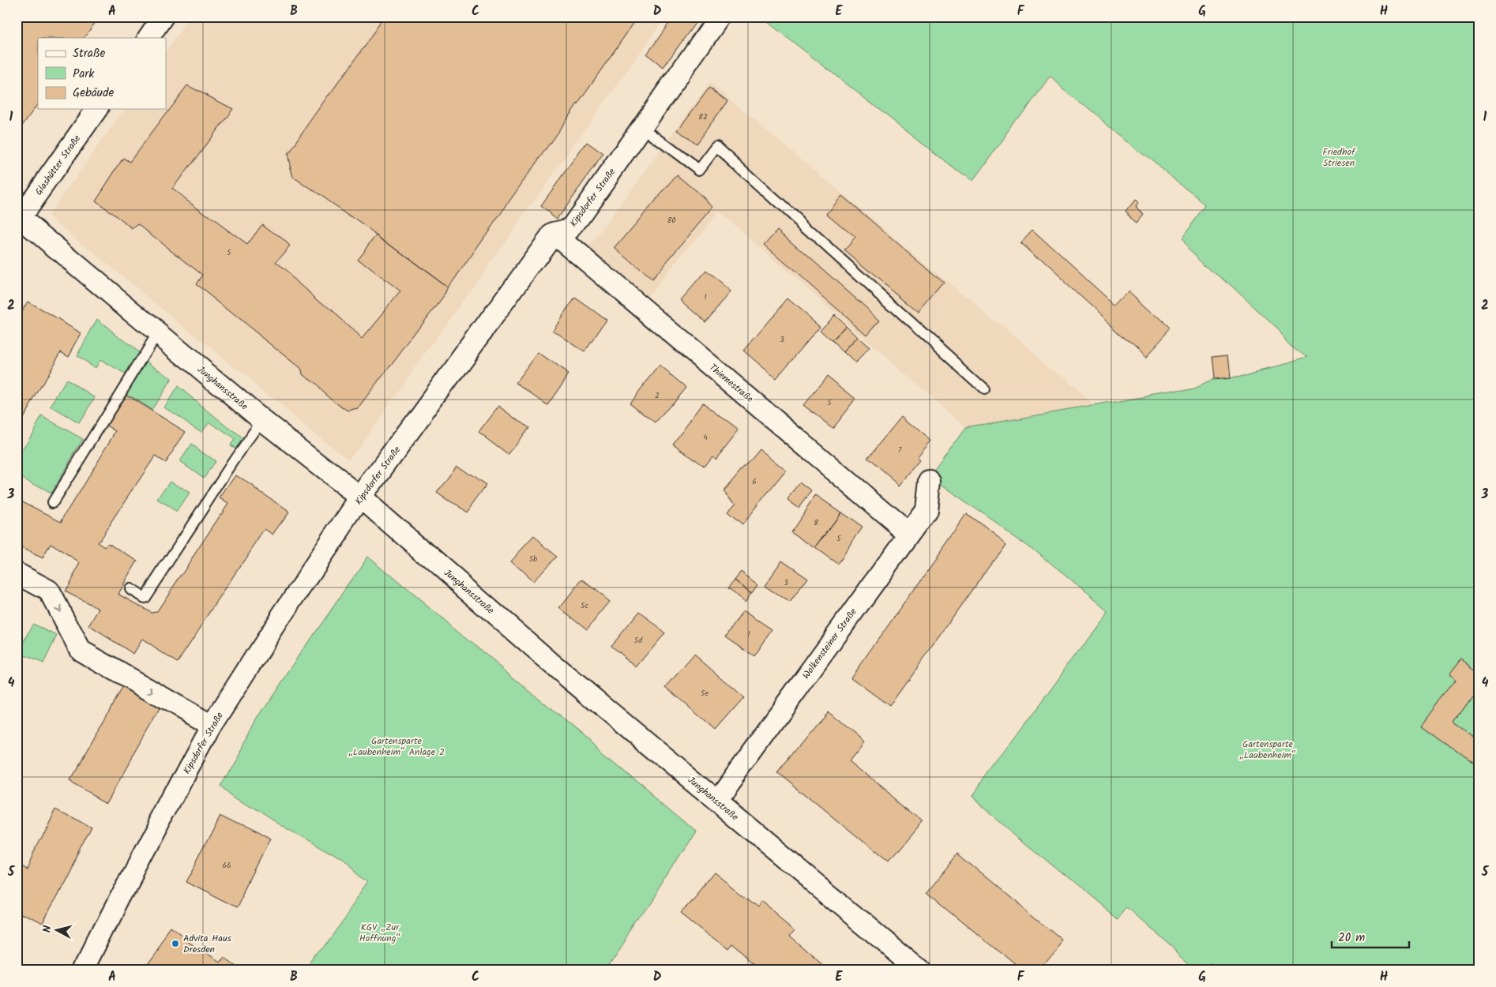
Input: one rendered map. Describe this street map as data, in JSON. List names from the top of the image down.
{
  "streets": {
    "street": [
      "Glashütter Straße",
      "Kipsdorfer Straße",
      "Thiemestraße",
      "Junghansstraße",
      "Wolkensteiner Straße"
    ]
  },
  "crossings": [
    ["Glashütter Straße", "Junghansstraße"],
    ["Kipsdorfer Straße", "Thiemestraße"],
    ["Kipsdorfer Straße", "Junghansstraße"],
    ["Thiemestraße", "Wolkensteiner Straße"],
    ["Junghansstraße", "Wolkensteiner Straße"]
  ],
  "parks": [
    "Friedhof Striesen",
    "Gartensparte „Laubenheim“ Anlage 2",
    "Gartensparte „Laubenheim“",
    "KGV „Zur Hoffnung“"
  ],
  "places": ["Advita Haus Dresden"],
  "house_numbers": [
    "82",
    "80",
    "5",
    "1",
    "3",
    "2",
    "5",
    "4",
    "7",
    "6",
    "8",
    "5",
    "5b",
    "3",
    "5c",
    "1",
    "5d",
    "5e",
    "66"
  ],
  "legend": ["Straße", "Park", "Gebäude"],
  "scale_bar": "20 m",
  "north": "left",
  "grid": {
    "columns": [
      "A",
      "B",
      "C",
      "D",
      "E",
      "F",
      "G",
      "H"
    ],
    "rows": [
      "1",
      "2",
      "3",
      "4",
      "5"
    ]
  }
}
